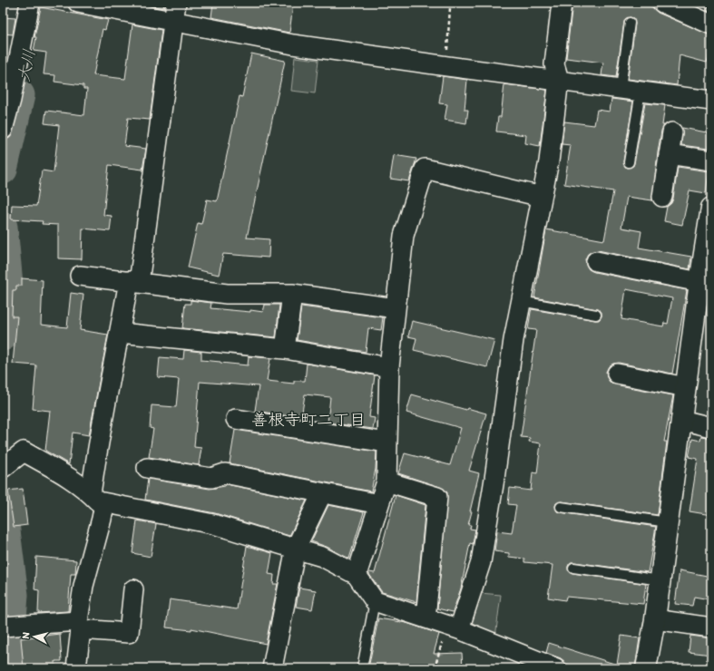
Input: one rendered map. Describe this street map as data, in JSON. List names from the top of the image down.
{
  "districts": ["善根寺町二丁目"],
  "water": ["大川"],
  "north": "left"
}
